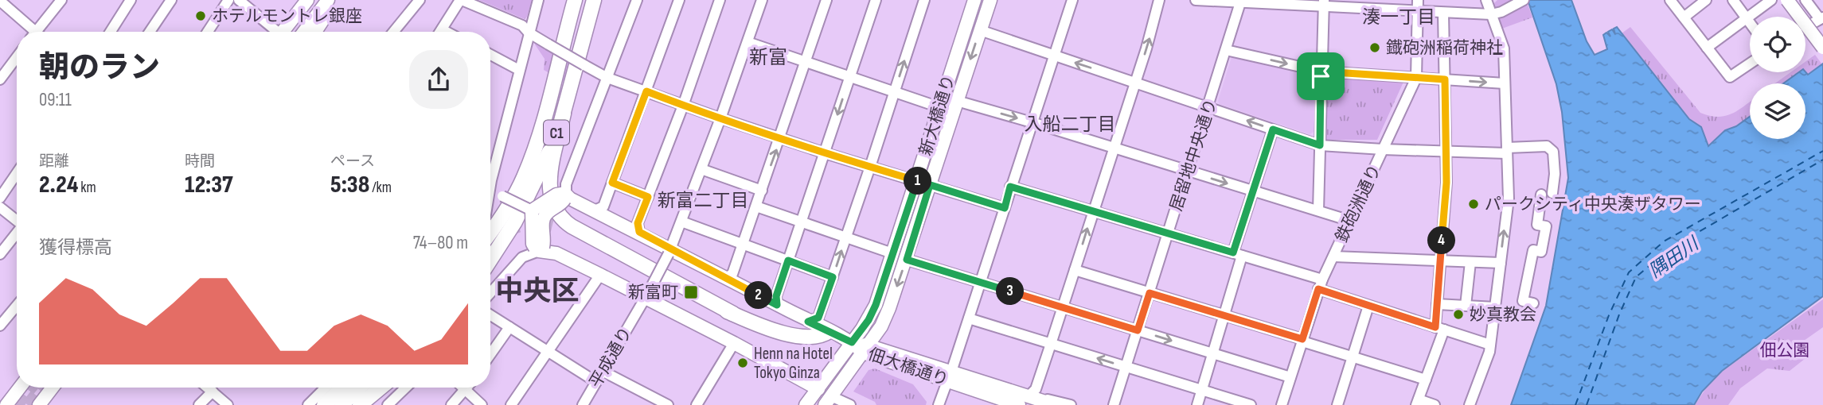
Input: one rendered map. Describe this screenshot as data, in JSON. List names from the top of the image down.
{
  "streets": {
    "highway": ["C1"],
    "main road": ["新大橋通り", "佃大橋通り"],
    "street": ["居留地中央通り", "鉄砲洲通り", "平成通り"]
  },
  "crossings": [
    ["新大橋通り", "佃大橋通り"],
    ["平成通り", "佃大橋通り"]
  ],
  "districts": [
    "湊一丁目",
    "新富",
    "入船二丁目",
    "新富二丁目",
    "中央区"
  ],
  "water": ["隅田川"],
  "parks": ["佃公園"],
  "places": {
    "other": [
      "ホテルモントレ銀座",
      "鐡砲洲稲荷神社",
      "パークシティ中央湊ザタワー",
      "妙真教会",
      "Henn na Hotel Tokyo Ginza"
    ],
    "transit": ["新富町"]
  },
  "page": {
    "heading": ["朝のラン", "09:11"],
    "stats": [
      ["距離", "2.24 km"],
      ["時間", "12:37"],
      ["ペース", "5:38 /km"]
    ],
    "pins": [
      "1",
      "4",
      "3",
      "2"
    ],
    "chart": ["獲得標高", "74–80 m"]
  }
}
